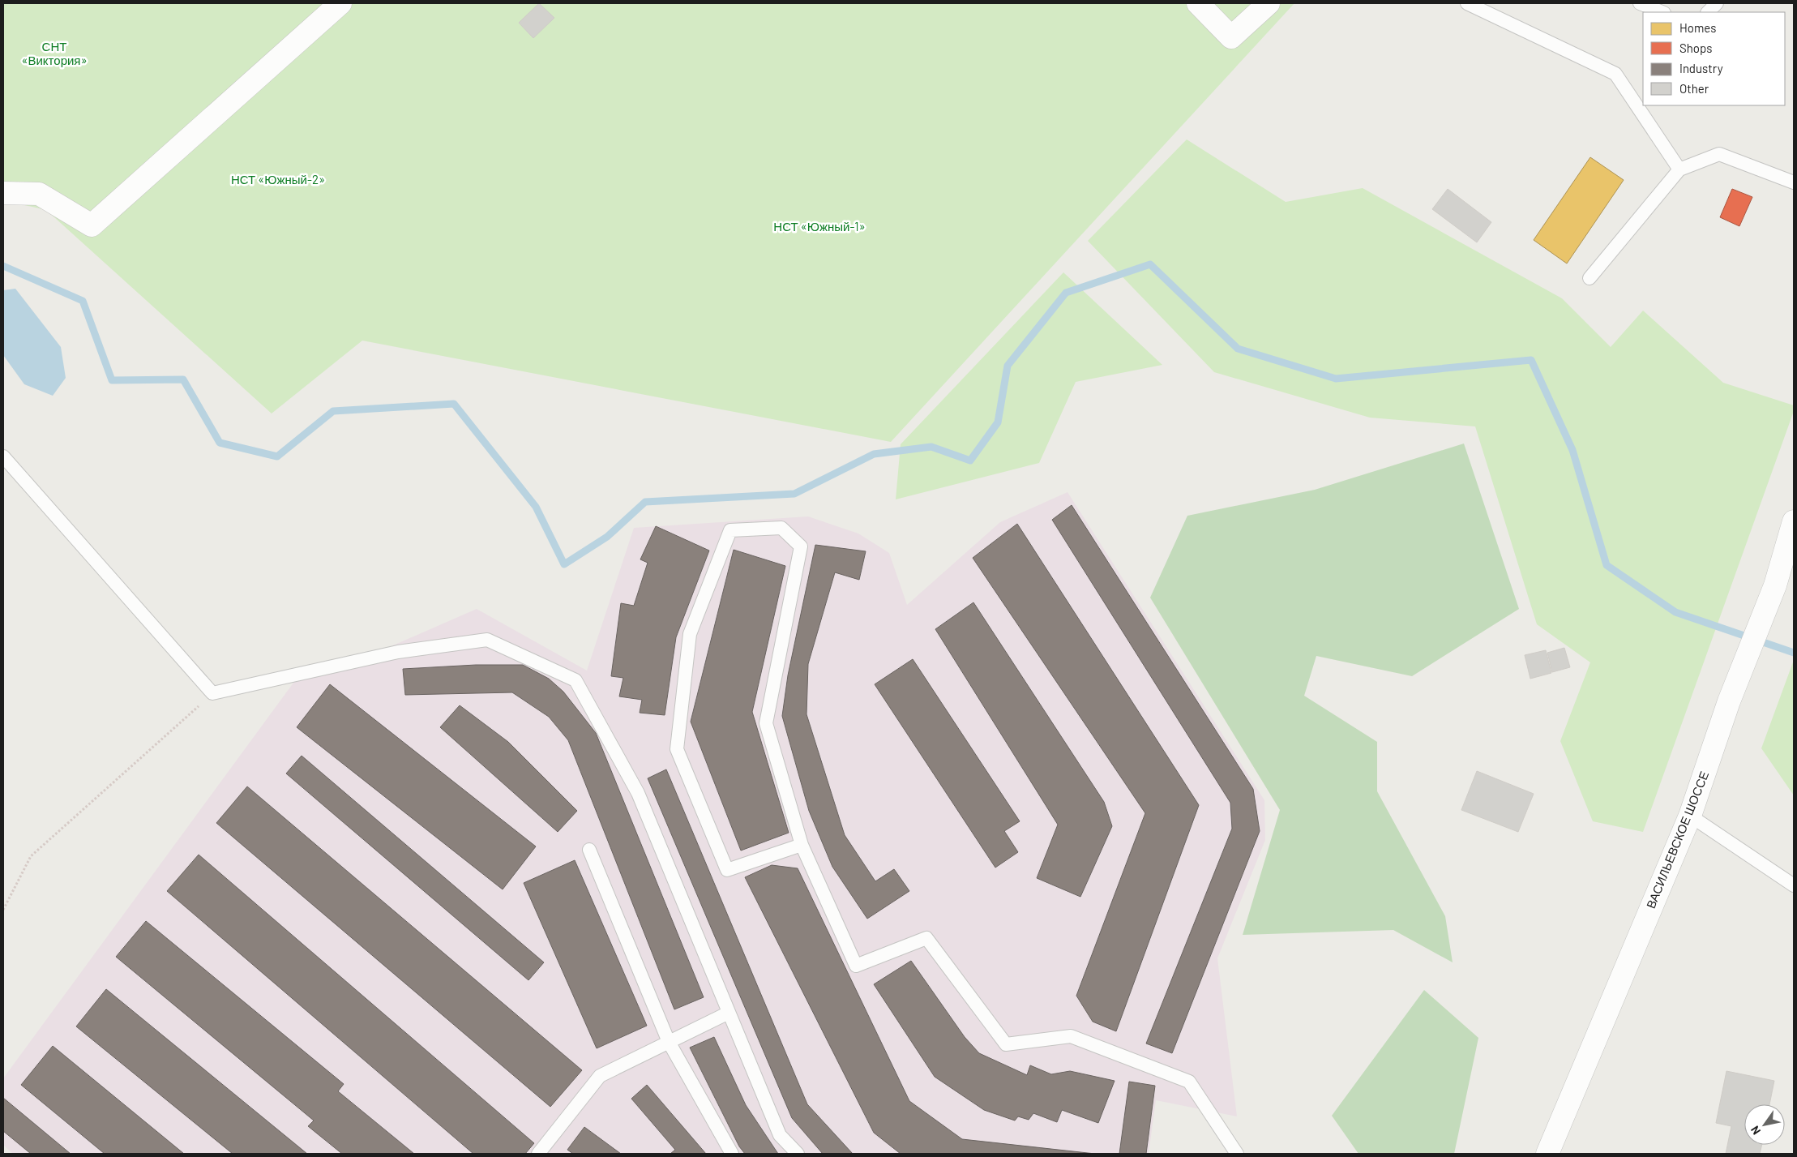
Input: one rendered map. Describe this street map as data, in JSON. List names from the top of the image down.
{
  "streets": {
    "street": ["ВАСИЛЬЕВСКОЕ ШОССЕ"]
  },
  "parks": ["СНТ «Виктория»", "НСТ «Южный-2»", "НСТ «Южный-1»"],
  "legend": [
    "Homes",
    "Shops",
    "Industry",
    "Other"
  ],
  "north": "bottom left"
}
